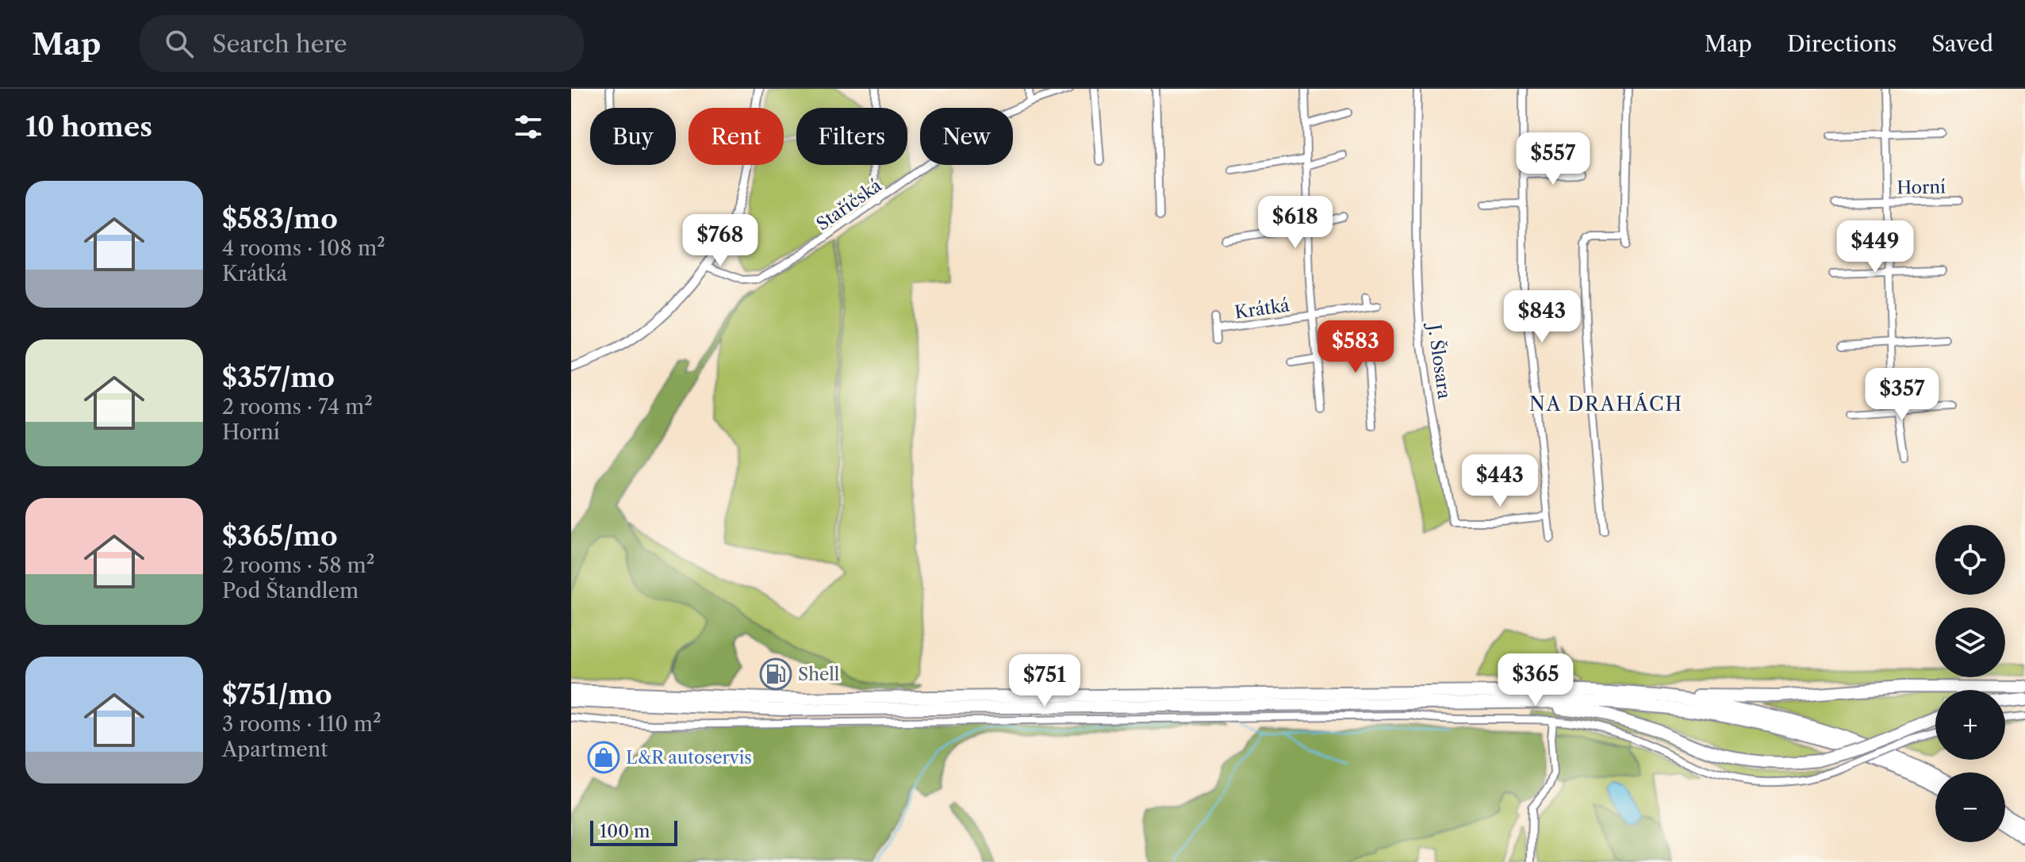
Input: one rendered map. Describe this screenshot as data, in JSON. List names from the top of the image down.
{
  "streets": {
    "street": [
      "Horní",
      "Staříčská",
      "Krátká",
      "J. Šlosara"
    ]
  },
  "districts": ["NA DRAHÁCH"],
  "places": {
    "fuel station": ["Shell"],
    "shop": ["L&R autoservis"]
  },
  "scale_bar": "100 m",
  "page": {
    "header": "Map",
    "search": "Search here",
    "nav": ["Map", "Directions", "Saved"],
    "heading": "10 homes",
    "chip": [
      "Buy",
      "Rent",
      "Filters",
      "New"
    ],
    "price": [
      "$557",
      "$618",
      "$768",
      "$449",
      "$843",
      "$583",
      "$357",
      "$443",
      "$365",
      "$751"
    ],
    "list": [
      {
        "name": "$583/mo",
        "note": "4 rooms · 108 m² · Krátká"
      },
      {
        "name": "$357/mo",
        "note": "2 rooms · 74 m² · Horní"
      },
      {
        "name": "$365/mo",
        "note": "2 rooms · 58 m² · Pod Štandlem"
      },
      {
        "name": "$751/mo",
        "note": "3 rooms · 110 m² · Apartment"
      }
    ],
    "map_buttons": ["+", "−"],
    "scale": "100 m"
  }
}
